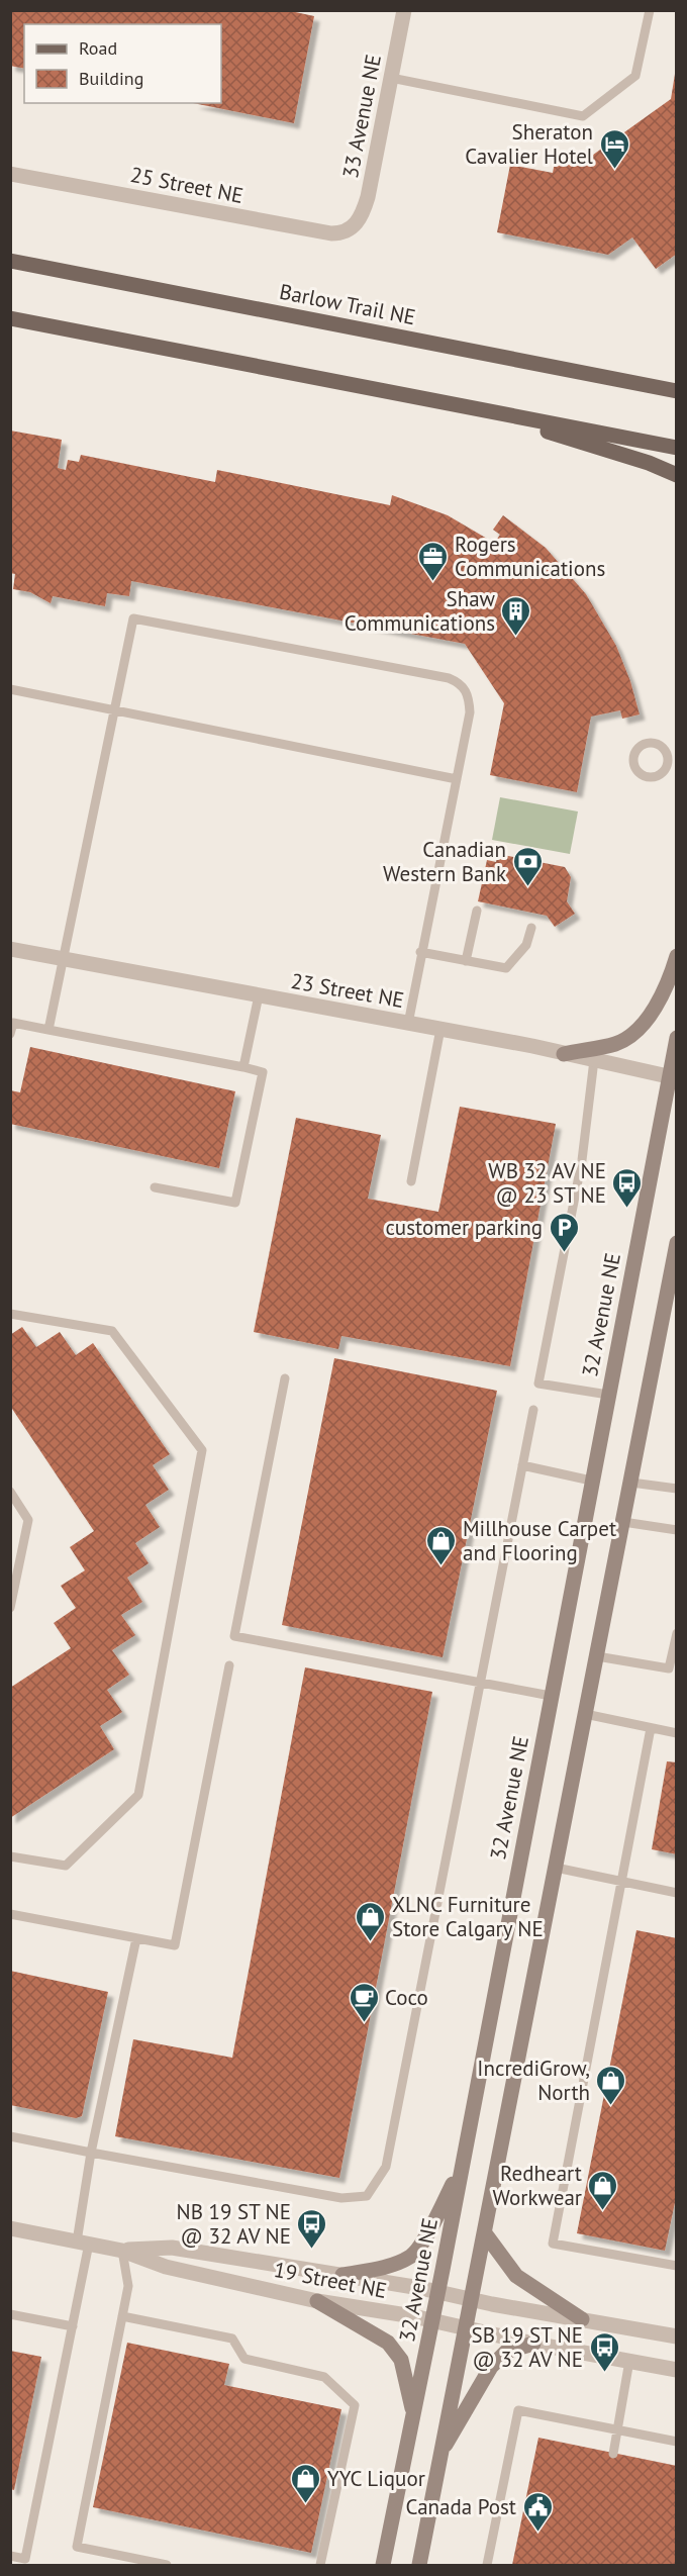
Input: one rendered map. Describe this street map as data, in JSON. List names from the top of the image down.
{
  "streets": {
    "main road": ["Barlow Trail NE", "32 Avenue NE"],
    "street": [
      "33 Avenue NE",
      "25 Street NE",
      "23 Street NE",
      "19 Street NE"
    ]
  },
  "crossings": [
    ["33 Avenue NE", "25 Street NE"],
    ["23 Street NE", "32 Avenue NE"],
    ["32 Avenue NE", "19 Street NE"]
  ],
  "places": {
    "hotel": ["Sheraton Cavalier Hotel"],
    "office": ["Rogers Communications"],
    "building": ["Shaw Communications"],
    "bank": ["Canadian Western Bank"],
    "bus stop": ["WB 32 AV NE @ 23 ST NE", "NB 19 ST NE @ 32 AV NE", "SB 19 ST NE @ 32 AV NE"],
    "parking": ["customer parking"],
    "shop": [
      "Millhouse Carpet and Flooring",
      "XLNC Furniture Store Calgary NE",
      "IncrediGrow, North",
      "Redheart Workwear",
      "YYC Liquor"
    ],
    "cafe": ["Coco"],
    "public building": ["Canada Post"]
  },
  "legend": ["Road", "Building"]
}
